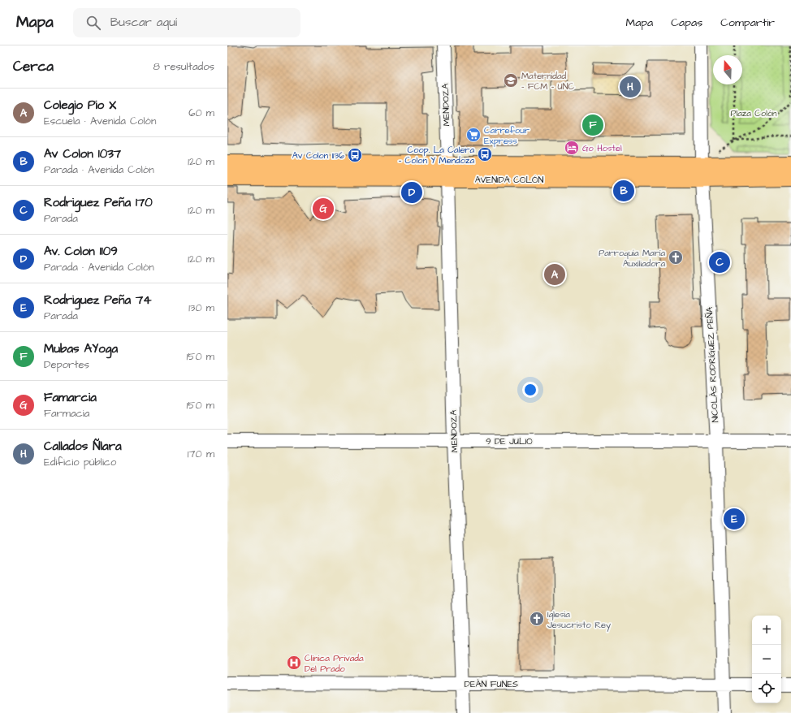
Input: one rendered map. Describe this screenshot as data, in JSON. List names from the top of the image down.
{
  "streets": {
    "main road": ["AVENIDA COLÓN"],
    "street": [
      "MENDOZA",
      "NICOLÁS RODRÍGUEZ PEÑA",
      "9 DE JULIO",
      "DEÁN FUNES"
    ]
  },
  "crossings": [
    ["MENDOZA", "AVENIDA COLÓN"],
    ["MENDOZA", "9 DE JULIO"],
    ["MENDOZA", "DEÁN FUNES"],
    ["AVENIDA COLÓN", "NICOLÁS RODRÍGUEZ PEÑA"],
    ["NICOLÁS RODRÍGUEZ PEÑA", "9 DE JULIO"],
    ["NICOLÁS RODRÍGUEZ PEÑA", "DEÁN FUNES"]
  ],
  "parks": ["Plaza Colón"],
  "places": {
    "school or university": ["Maternidad - FCM - UNC"],
    "supermarket": ["Carrefour Express"],
    "hotel": ["Go Hostel"],
    "bus stop": ["Coop. La Calera - Colon Y Mendoza", "Av Colon 1136"],
    "church": ["Parroquia María Auxiliadora", "Iglesia Jesucristo Rey"],
    "hospital": ["Clinica Privada Del Prado"]
  },
  "north": "top",
  "page": {
    "header": "Mapa",
    "search": "Buscar aquí",
    "nav": ["Mapa", "Capas", "Compartir"],
    "heading": ["Cerca", "8 resultados"],
    "pins": [
      "H",
      "F",
      "B",
      "D",
      "G",
      "C",
      "A",
      "E"
    ],
    "list": [
      {
        "mark": "A",
        "name": "Colegio Pio X",
        "note": "Escuela · Avenida Colón",
        "value": "60 m"
      },
      {
        "mark": "B",
        "name": "Av Colon 1037",
        "note": "Parada · Avenida Colón",
        "value": "120 m"
      },
      {
        "mark": "C",
        "name": "Rodriguez Peña 170",
        "note": "Parada",
        "value": "120 m"
      },
      {
        "mark": "D",
        "name": "Av. Colon 1109",
        "note": "Parada · Avenida Colón",
        "value": "120 m"
      },
      {
        "mark": "E",
        "name": "Rodriguez Peña 74",
        "note": "Parada",
        "value": "130 m"
      },
      {
        "mark": "F",
        "name": "Mubas AYoga",
        "note": "Deportes",
        "value": "150 m"
      },
      {
        "mark": "G",
        "name": "Famarcia",
        "note": "Farmacia",
        "value": "150 m"
      },
      {
        "mark": "H",
        "name": "Callados Ñlara",
        "note": "Edificio público",
        "value": "170 m"
      }
    ],
    "map_buttons": ["+", "−"]
  }
}
